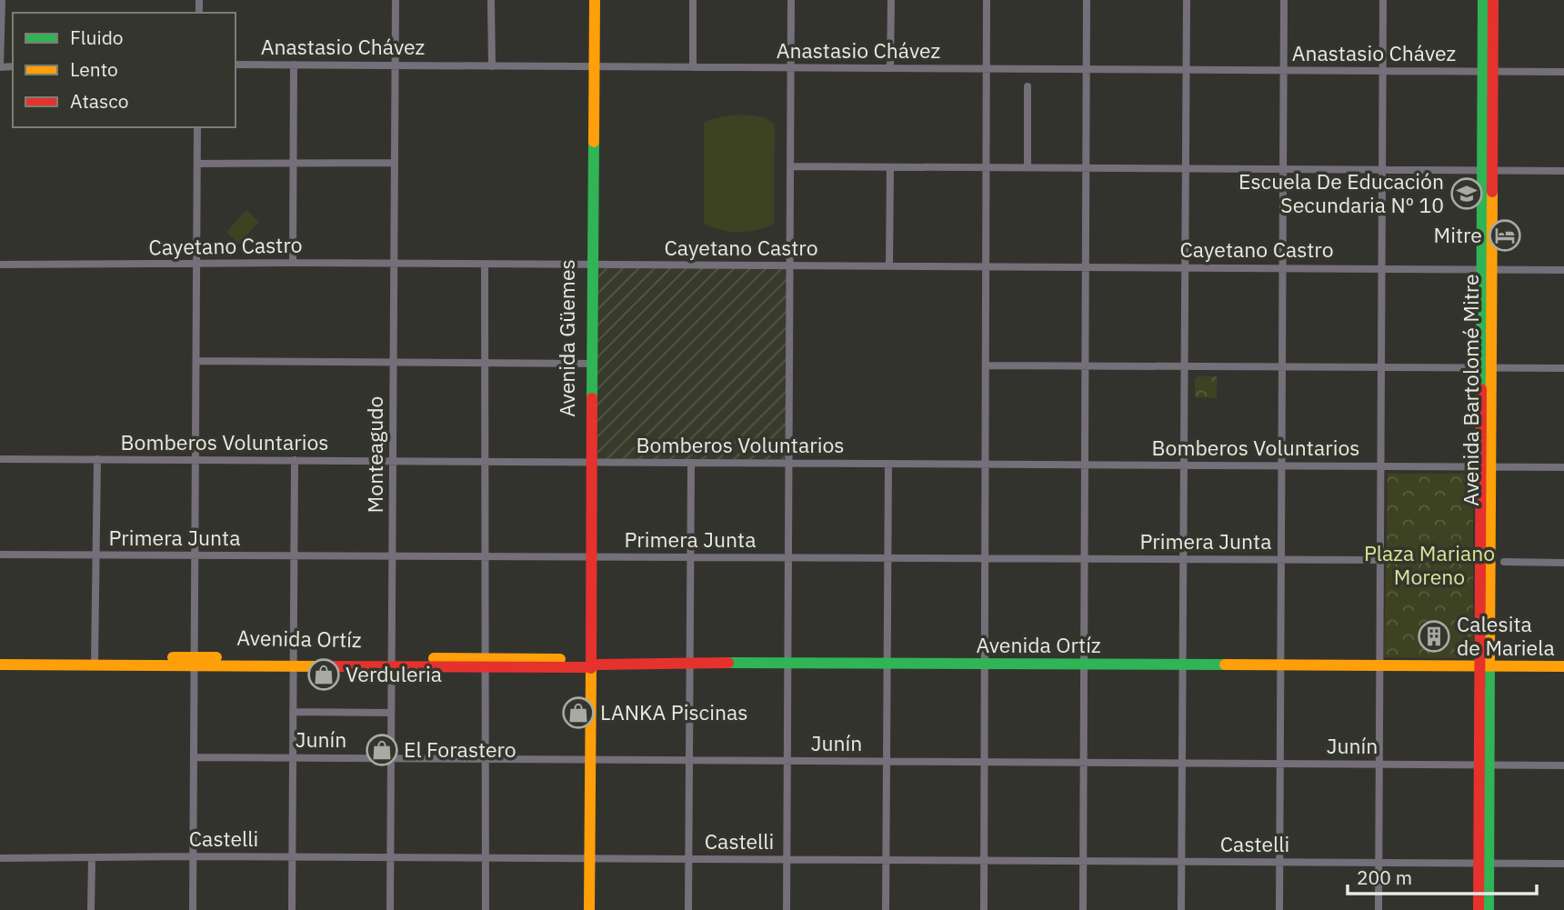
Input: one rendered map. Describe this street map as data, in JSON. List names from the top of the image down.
{
  "streets": {
    "main road": ["Avenida Güemes", "Avenida Bartolomé Mitre", "Avenida Ortíz"],
    "street": [
      "Anastasio Chávez",
      "Cayetano Castro",
      "Bomberos Voluntarios",
      "Monteagudo",
      "Primera Junta",
      "Junín",
      "Castelli"
    ]
  },
  "crossings": [
    ["Anastasio Chávez", "Avenida Güemes"],
    ["Anastasio Chávez", "Avenida Bartolomé Mitre"],
    ["Anastasio Chávez", "Monteagudo"],
    ["Cayetano Castro", "Avenida Güemes"],
    ["Cayetano Castro", "Avenida Bartolomé Mitre"],
    ["Cayetano Castro", "Monteagudo"],
    ["Avenida Güemes", "Bomberos Voluntarios"],
    ["Avenida Güemes", "Primera Junta"],
    ["Avenida Güemes", "Avenida Ortíz"],
    ["Avenida Güemes", "Junín"],
    ["Avenida Güemes", "Castelli"],
    ["Avenida Bartolomé Mitre", "Bomberos Voluntarios"],
    ["Avenida Bartolomé Mitre", "Avenida Ortíz"],
    ["Avenida Bartolomé Mitre", "Junín"],
    ["Avenida Bartolomé Mitre", "Castelli"],
    ["Bomberos Voluntarios", "Monteagudo"],
    ["Monteagudo", "Primera Junta"],
    ["Monteagudo", "Avenida Ortíz"],
    ["Monteagudo", "Junín"],
    ["Monteagudo", "Castelli"]
  ],
  "parks": ["Plaza Mariano Moreno"],
  "places": {
    "school or university": ["Escuela De Educación Secundaria Nº 10"],
    "hotel": ["Mitre"],
    "building": ["Calesita de Mariela"],
    "shop": ["Verduleria", "LANKA Piscinas", "El Forastero"]
  },
  "legend": ["Fluido", "Lento", "Atasco"],
  "scale_bar": "200 m"
}
